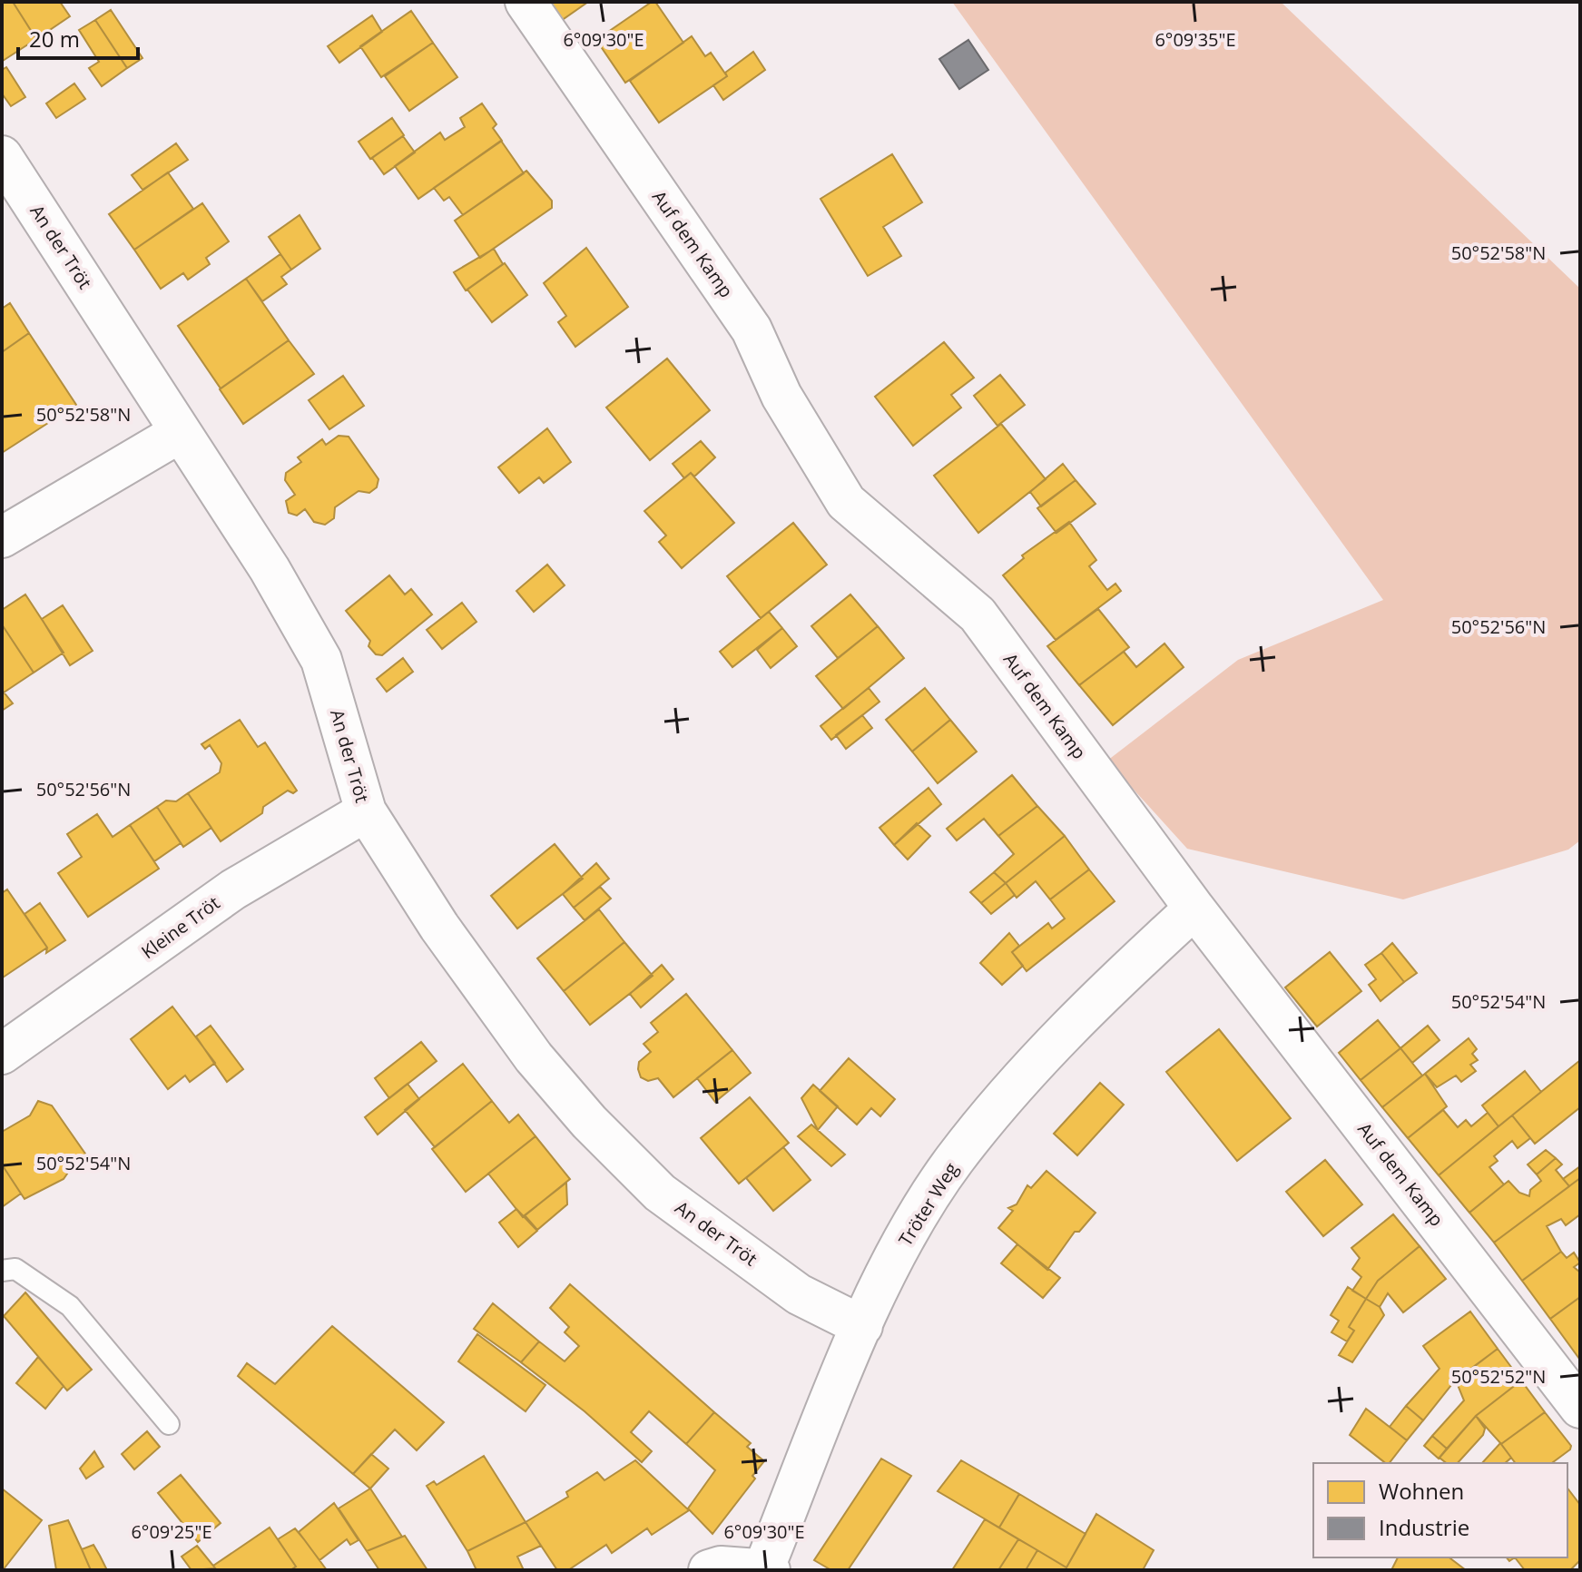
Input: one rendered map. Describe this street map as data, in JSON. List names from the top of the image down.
{
  "streets": {
    "street": [
      "Auf dem Kamp",
      "An der Tröt",
      "Kleine Tröt",
      "Tröter Weg"
    ]
  },
  "crossings": [
    ["Auf dem Kamp", "Tröter Weg"],
    ["An der Tröt", "Kleine Tröt"],
    ["An der Tröt", "Tröter Weg"]
  ],
  "legend": ["Wohnen", "Industrie"],
  "scale_bar": "20 m",
  "coordinates": [
    "6°09'30\"E",
    "6°09'35\"E",
    "50°52'58\"N",
    "50°52'56\"N",
    "50°52'54\"N",
    "50°52'52\"N",
    "6°09'25\"E"
  ]
}
